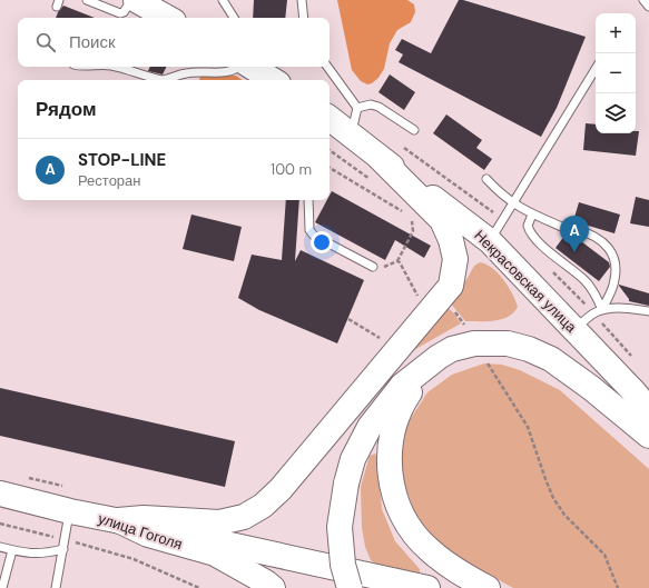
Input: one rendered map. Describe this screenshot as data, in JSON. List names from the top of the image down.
{
  "streets": {
    "main road": ["Некрасовская улица", "улица Гоголя"]
  },
  "page": {
    "map_buttons": ["+", "−"],
    "search": "Поиск",
    "heading": "Рядом",
    "list": [
      {
        "mark": "A",
        "name": "STOP-LINE",
        "note": "Ресторан",
        "value": "100 m"
      }
    ],
    "pins": "A"
  }
}
